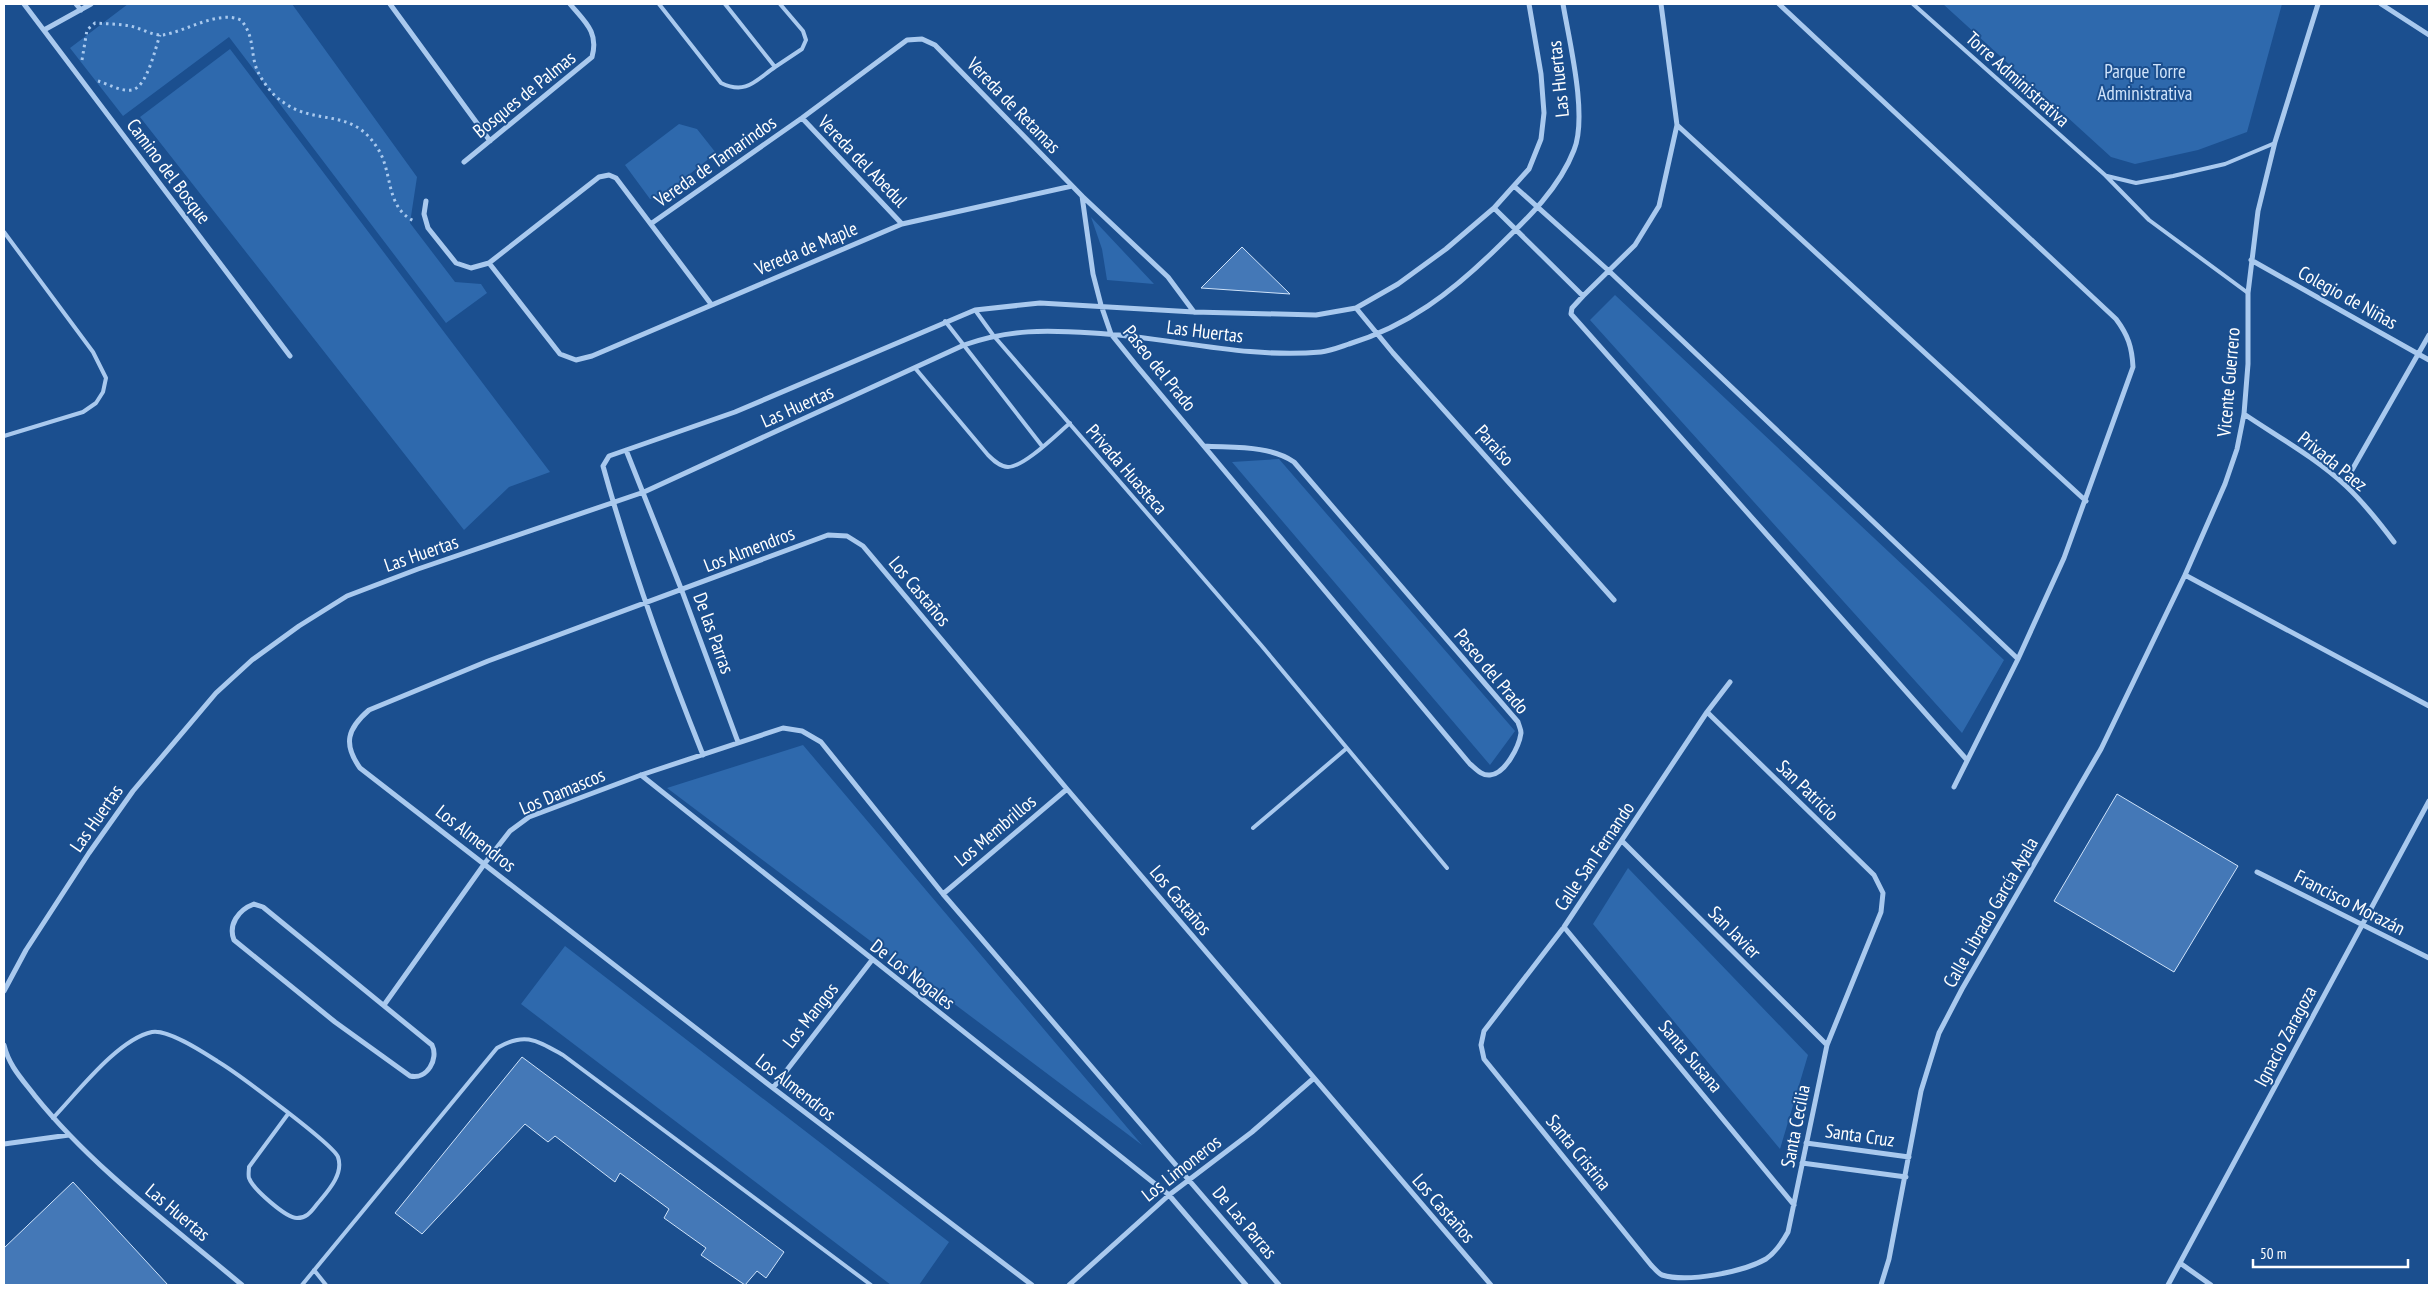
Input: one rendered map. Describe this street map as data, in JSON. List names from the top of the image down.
{
  "streets": {
    "street": [
      "Las Huertas",
      "Bosques de Palmas",
      "Vereda de Retamas",
      "Vereda de Tamarindos",
      "Vereda del Abedul",
      "Camino del Bosque",
      "Vereda de Maple",
      "Colegio de Niñas",
      "Paseo del Prado",
      "Vicente Guerrero",
      "Paraíso",
      "Privada Paez",
      "Los Almendros",
      "Los Castaños",
      "De las Parras",
      "San Patricio",
      "Los Damascos",
      "Los Membrillos",
      "Calle San Fernando",
      "Francisco Morazán",
      "Calle Librado García Ayala",
      "San Javier",
      "De Los Nogales",
      "Los Mangos",
      "Ignacio Zaragoza",
      "Santa Susana",
      "Santa Cecilia",
      "Santa Cruz",
      "Santa Cristina",
      "Los Limoneros",
      "De Las Parras"
    ],
    "lane": ["Torre Administrativa", "Privada Huasteca"]
  },
  "crossings": [
    ["Las Huertas", "Vereda de Retamas"],
    ["Las Huertas", "Paseo del Prado"],
    ["Las Huertas", "Paraíso"],
    ["Las Huertas", "Privada Huasteca"],
    ["Las Huertas", "De las Parras"],
    ["Torre Administrativa", "Vicente Guerrero"],
    ["Vereda de Retamas", "Vereda de Tamarindos"],
    ["Vereda de Retamas", "Vereda de Maple"],
    ["Vereda de Tamarindos", "Vereda del Abedul"],
    ["Vereda de Tamarindos", "Vereda de Maple"],
    ["Vereda del Abedul", "Vereda de Maple"],
    ["Colegio de Niñas", "Vicente Guerrero"],
    ["Vicente Guerrero", "Privada Paez"],
    ["Vicente Guerrero", "Calle Librado García Ayala"],
    ["Los Almendros", "Los Castaños"],
    ["Los Almendros", "De las Parras"],
    ["Los Almendros", "Los Damascos"],
    ["Los Almendros", "Los Mangos"],
    ["Los Castaños", "Los Membrillos"],
    ["Los Castaños", "Los Limoneros"],
    ["De las Parras", "Los Damascos"],
    ["San Patricio", "Calle San Fernando"],
    ["San Patricio", "Santa Cecilia"],
    ["Los Damascos", "Los Membrillos"],
    ["Los Damascos", "De Los Nogales"],
    ["Calle San Fernando", "San Javier"],
    ["Calle San Fernando", "Santa Susana"],
    ["Calle San Fernando", "Santa Cristina"],
    ["Francisco Morazán", "Ignacio Zaragoza"],
    ["Calle Librado García Ayala", "Santa Cruz"],
    ["San Javier", "Santa Cecilia"],
    ["De Los Nogales", "Los Mangos"],
    ["De Los Nogales", "Los Limoneros"],
    ["Santa Susana", "Santa Cecilia"],
    ["Santa Cecilia", "Santa Cruz"],
    ["Santa Cecilia", "Santa Cristina"],
    ["Los Limoneros", "De Las Parras"]
  ],
  "parks": ["Parque Torre Administrativa"],
  "scale_bar": "50 m"
}
